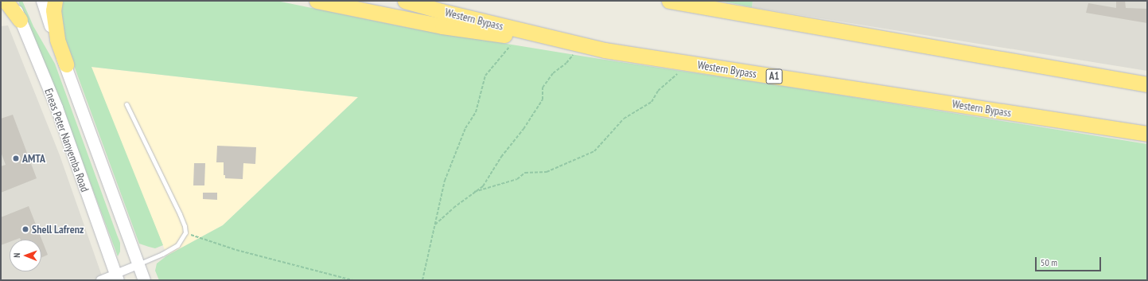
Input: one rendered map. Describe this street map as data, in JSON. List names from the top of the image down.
{
  "streets": {
    "highway": ["Western Bypass", "A1"],
    "main road": ["Eneas Peter Nanyemba Road"]
  },
  "places": ["AMTA", "Shell Lafrenz"],
  "scale_bar": "50 m",
  "north": "left"
}
